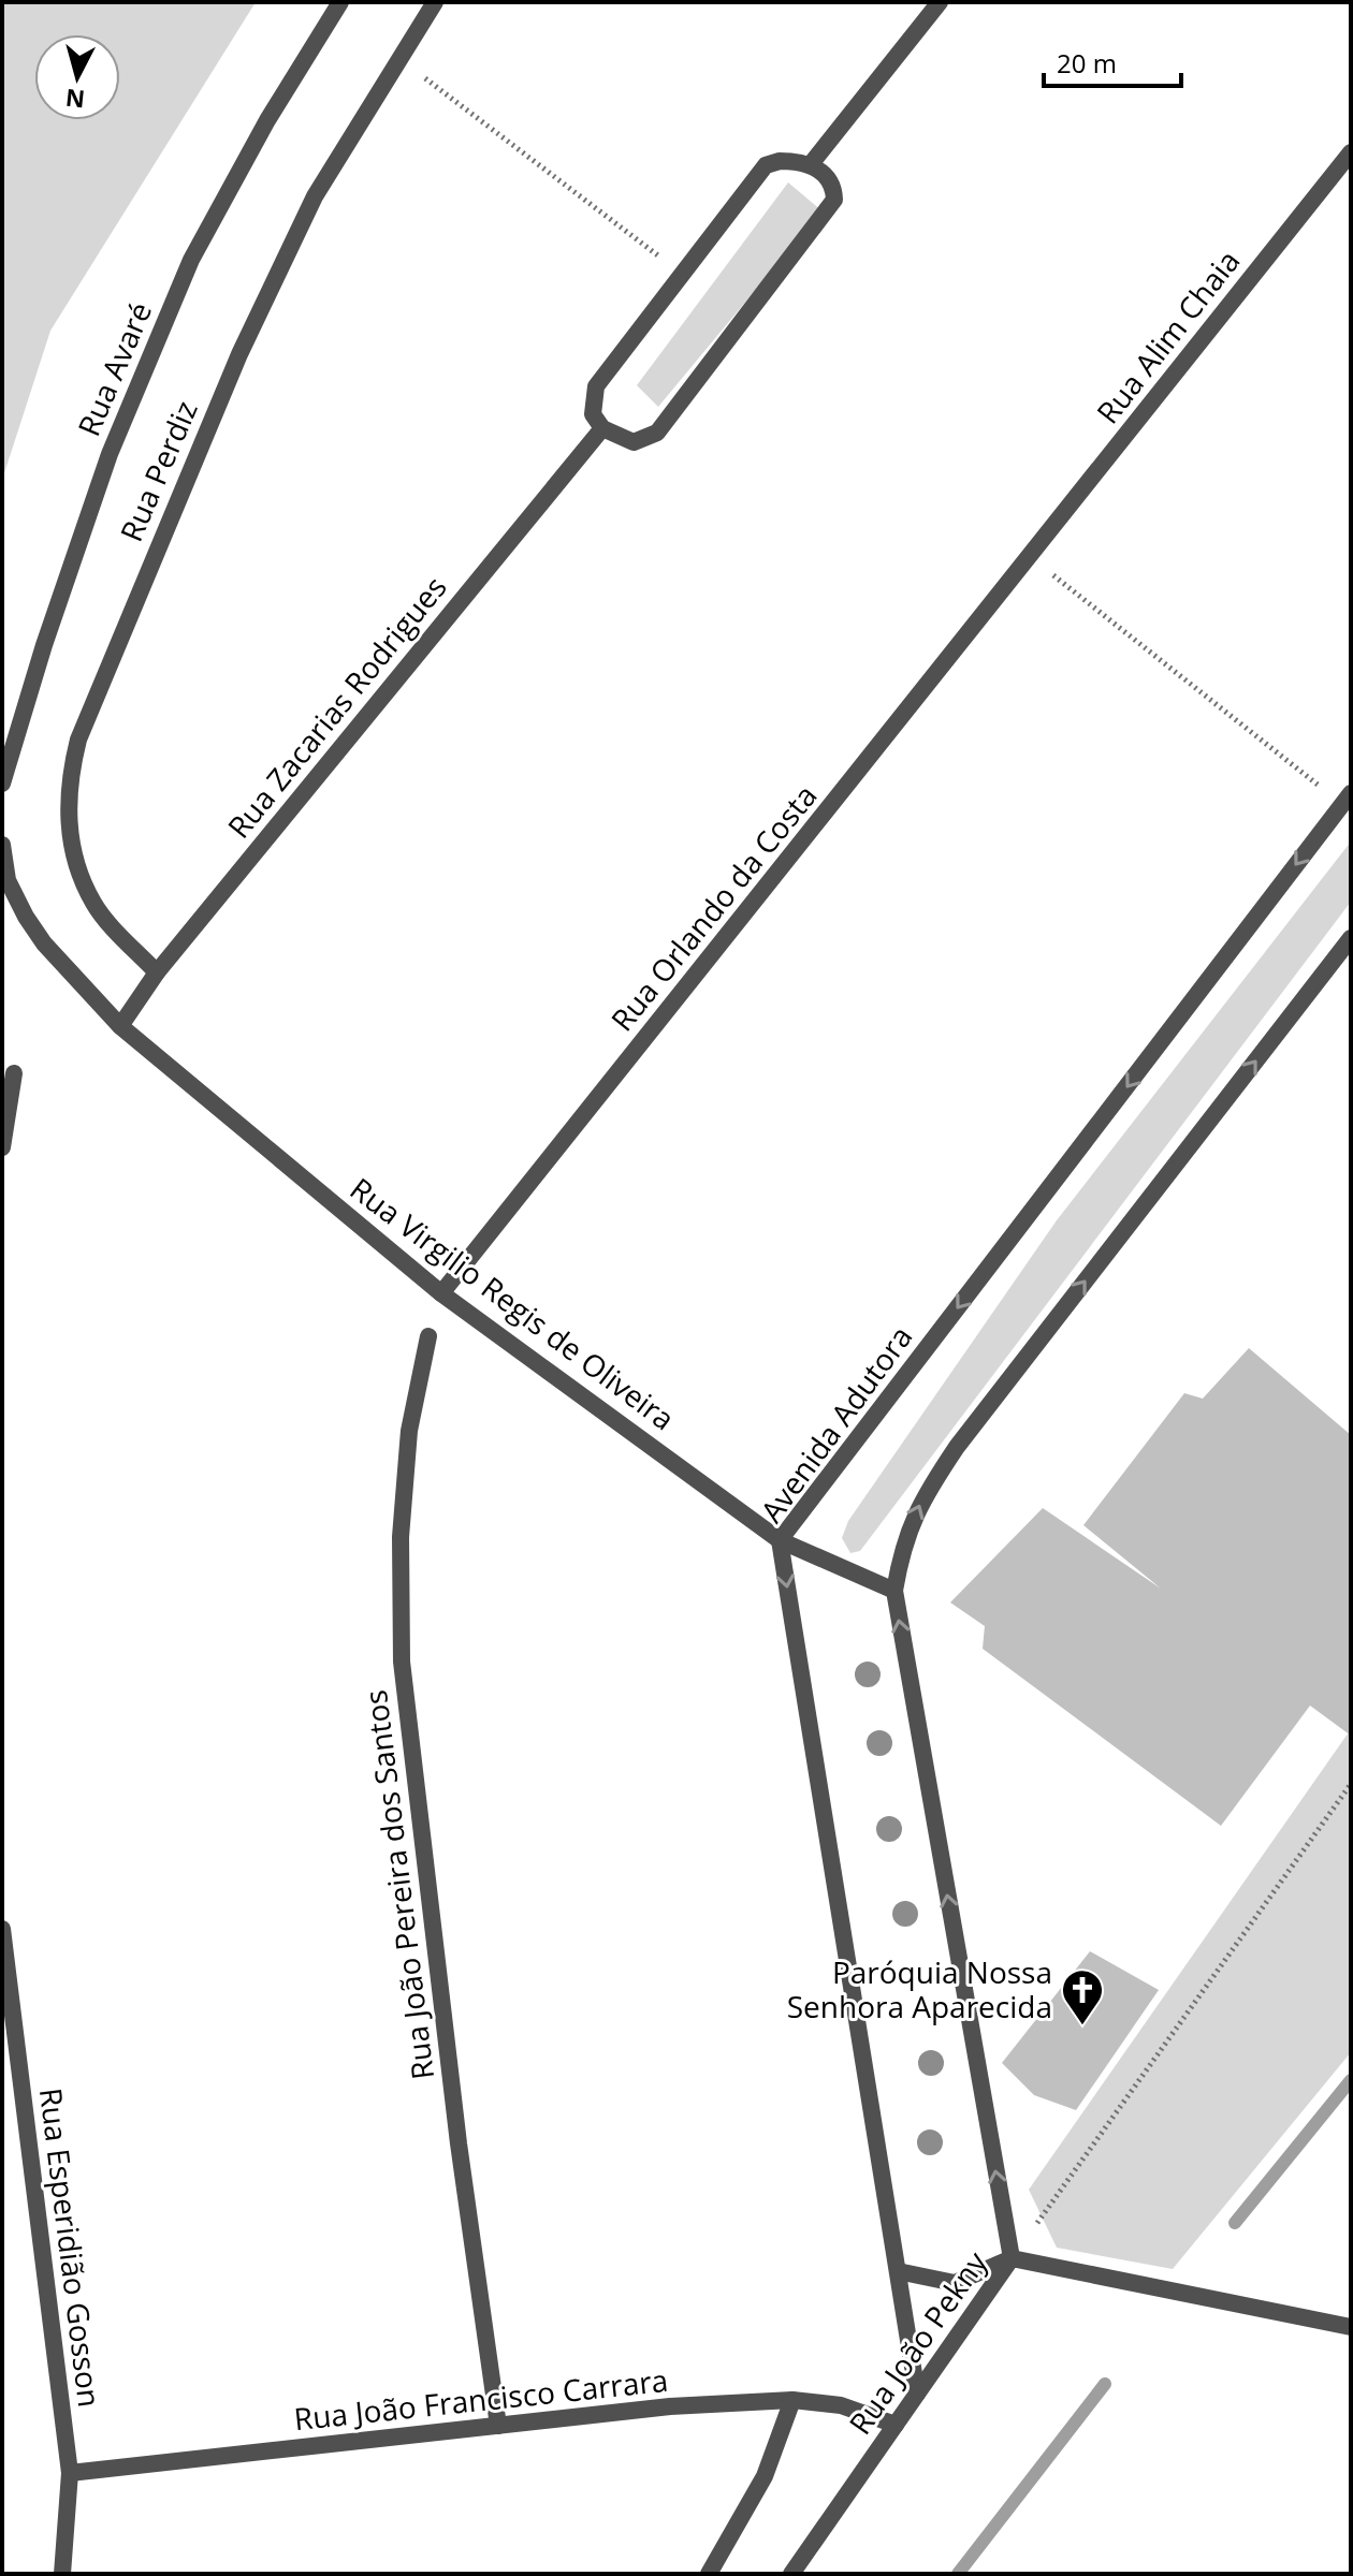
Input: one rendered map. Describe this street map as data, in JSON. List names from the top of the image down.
{
  "streets": {
    "street": [
      "Rua Alim Chaia",
      "Rua Avaré",
      "Rua Perdiz",
      "Rua Zacarias Rodrigues",
      "Rua Orlando da Costa",
      "Rua Virgilio Regis de Oliveira",
      "Avenida Adutora",
      "Rua João Pereira dos Santos",
      "Rua Esperidião Gosson",
      "Rua João Pekny",
      "Rua João Francisco Carrara"
    ]
  },
  "crossings": [
    ["Rua Alim Chaia", "Rua Orlando da Costa"],
    ["Rua Perdiz", "Rua Zacarias Rodrigues"],
    ["Rua Zacarias Rodrigues", "Rua Virgilio Regis de Oliveira"],
    ["Rua Orlando da Costa", "Rua Virgilio Regis de Oliveira"],
    ["Rua Virgilio Regis de Oliveira", "Avenida Adutora"],
    ["Avenida Adutora", "Rua João Pekny"],
    ["Rua João Pereira dos Santos", "Rua João Francisco Carrara"],
    ["Rua Esperidião Gosson", "Rua João Francisco Carrara"],
    ["Rua João Pekny", "Rua João Francisco Carrara"]
  ],
  "places": {
    "church": ["Paróquia Nossa Senhora Aparecida"]
  },
  "scale_bar": "20 m",
  "north": "bottom"
}
